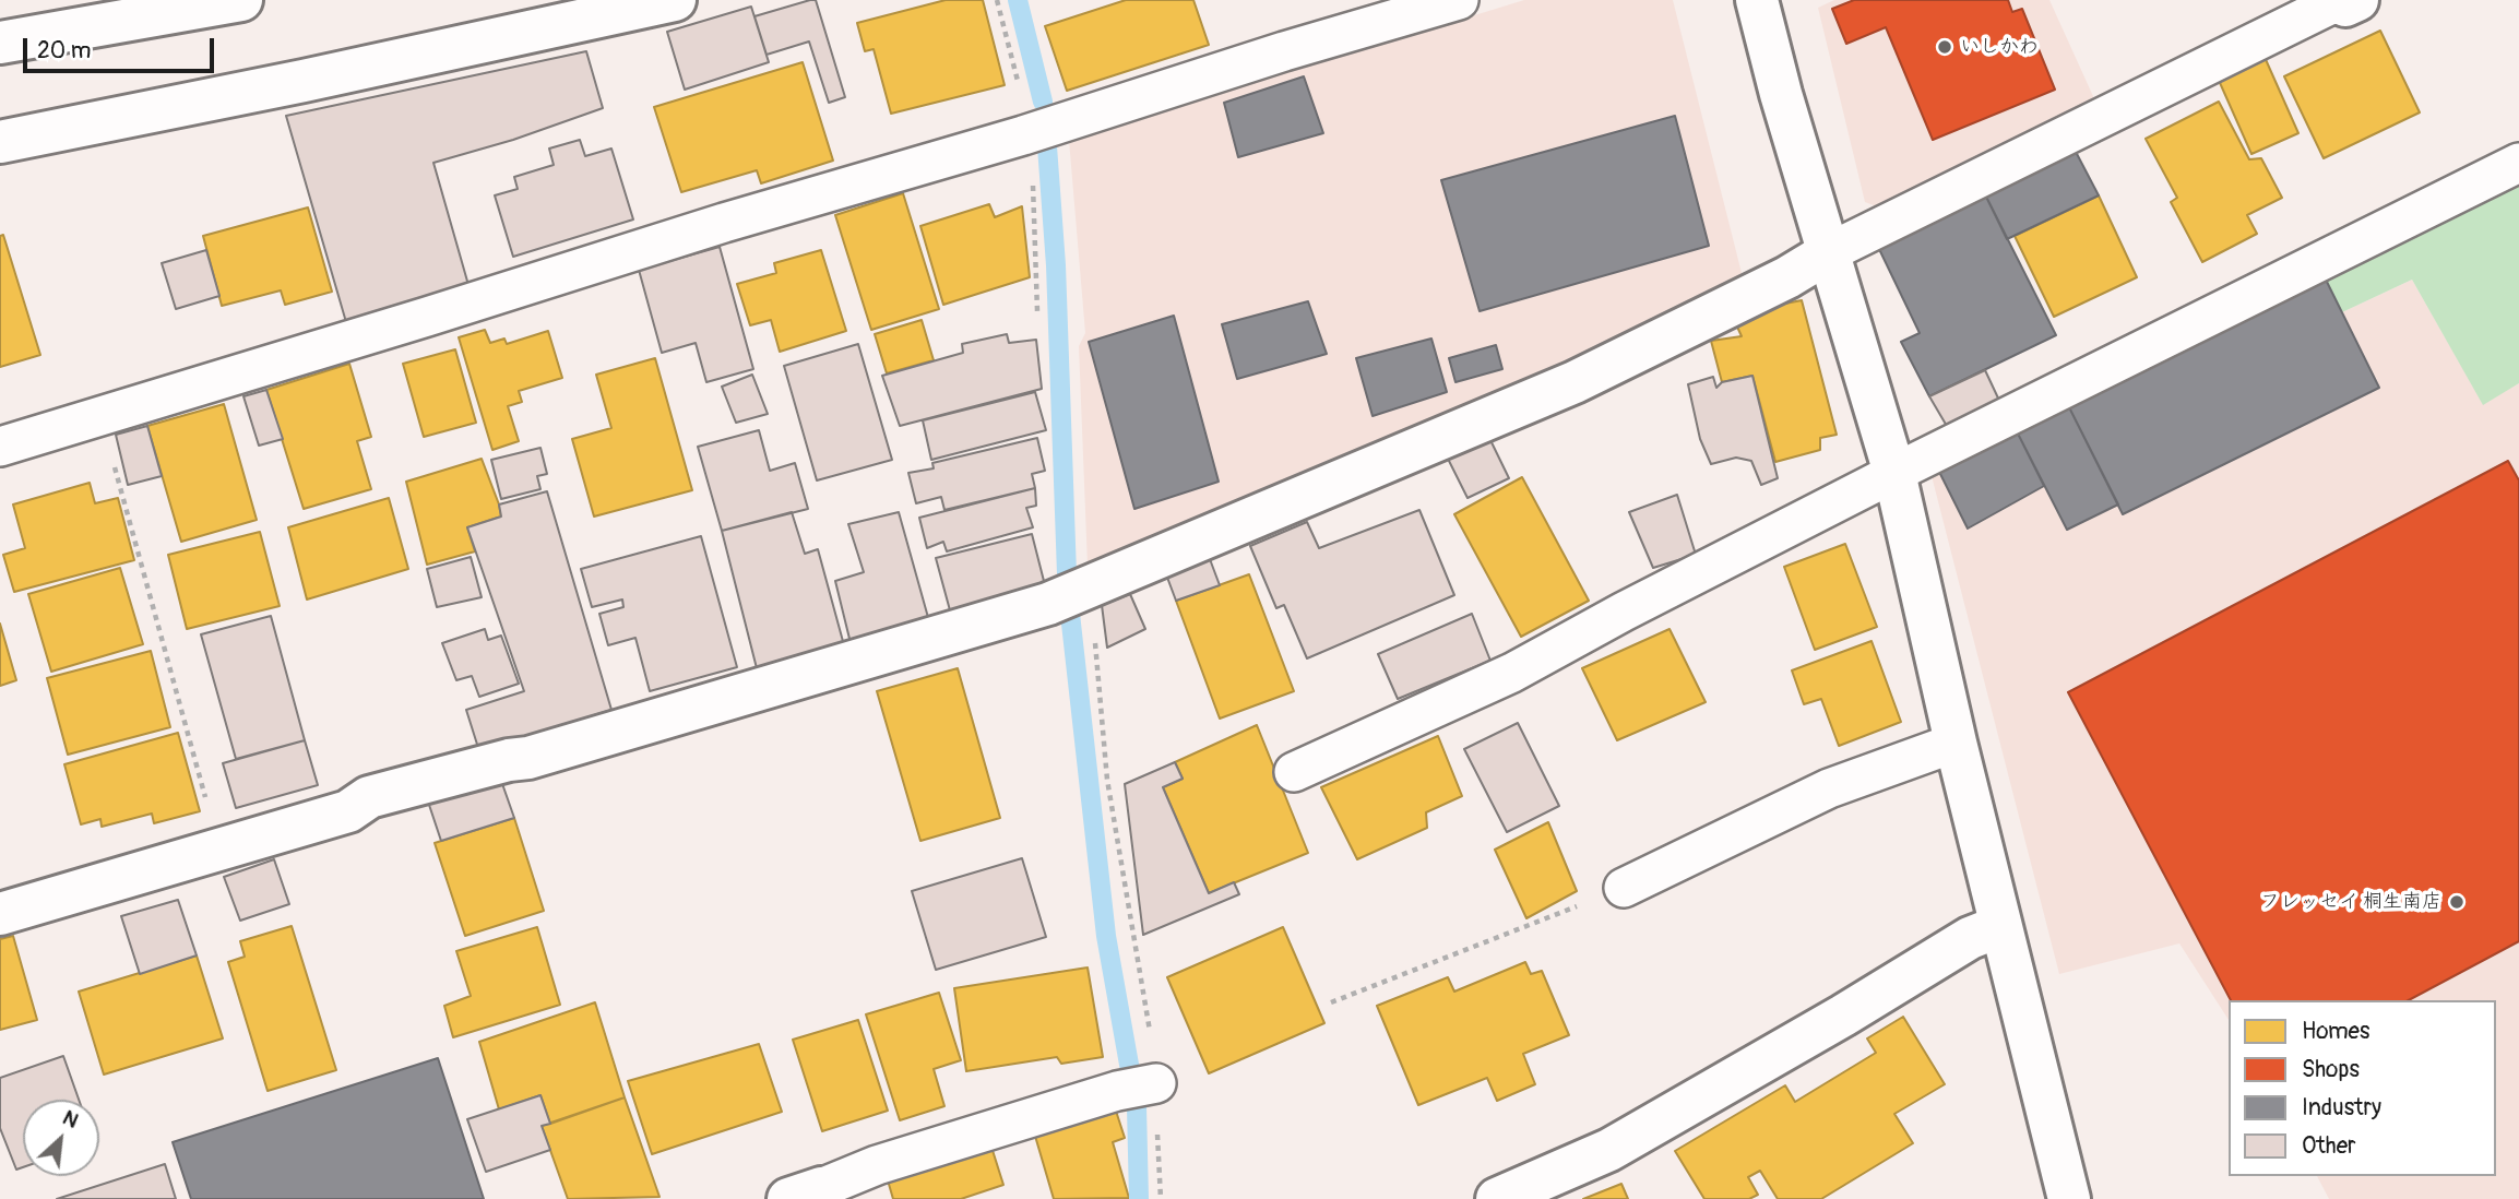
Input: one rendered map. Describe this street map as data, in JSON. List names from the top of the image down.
{
  "places": ["いしかわ", "フレッセイ 桐生南店"],
  "legend": [
    "Homes",
    "Shops",
    "Industry",
    "Other"
  ],
  "scale_bar": "20 m",
  "north": "top right"
}
